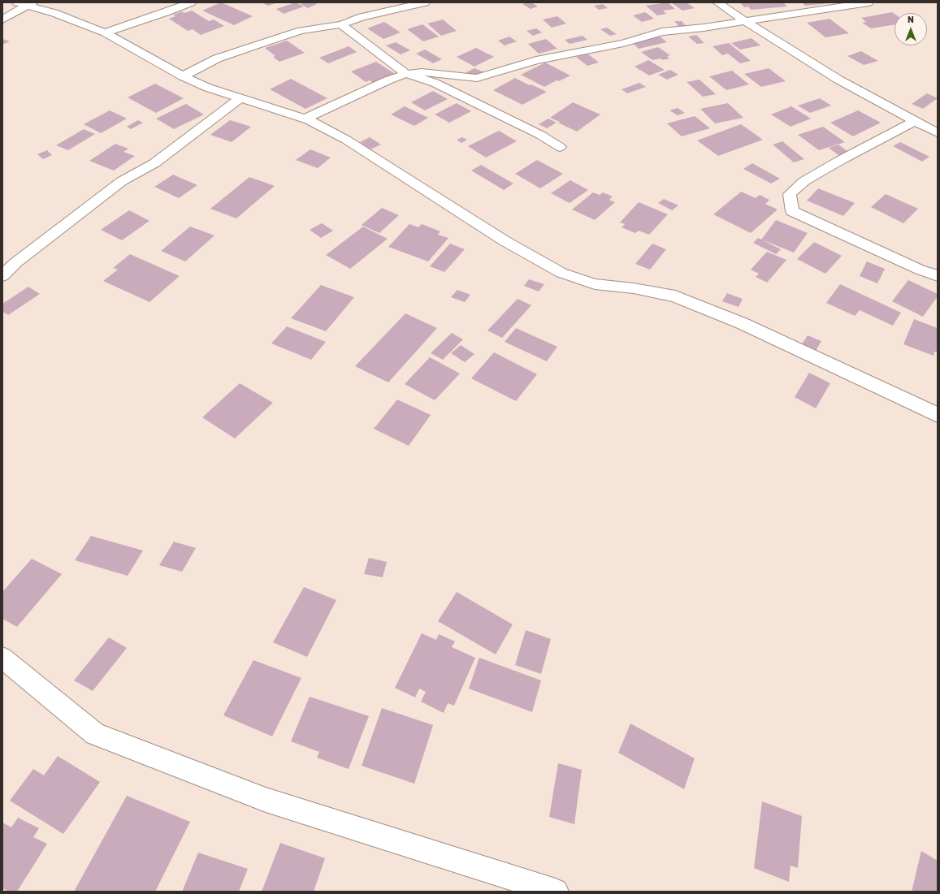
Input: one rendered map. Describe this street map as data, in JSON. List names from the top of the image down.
{
  "north": "top"
}
